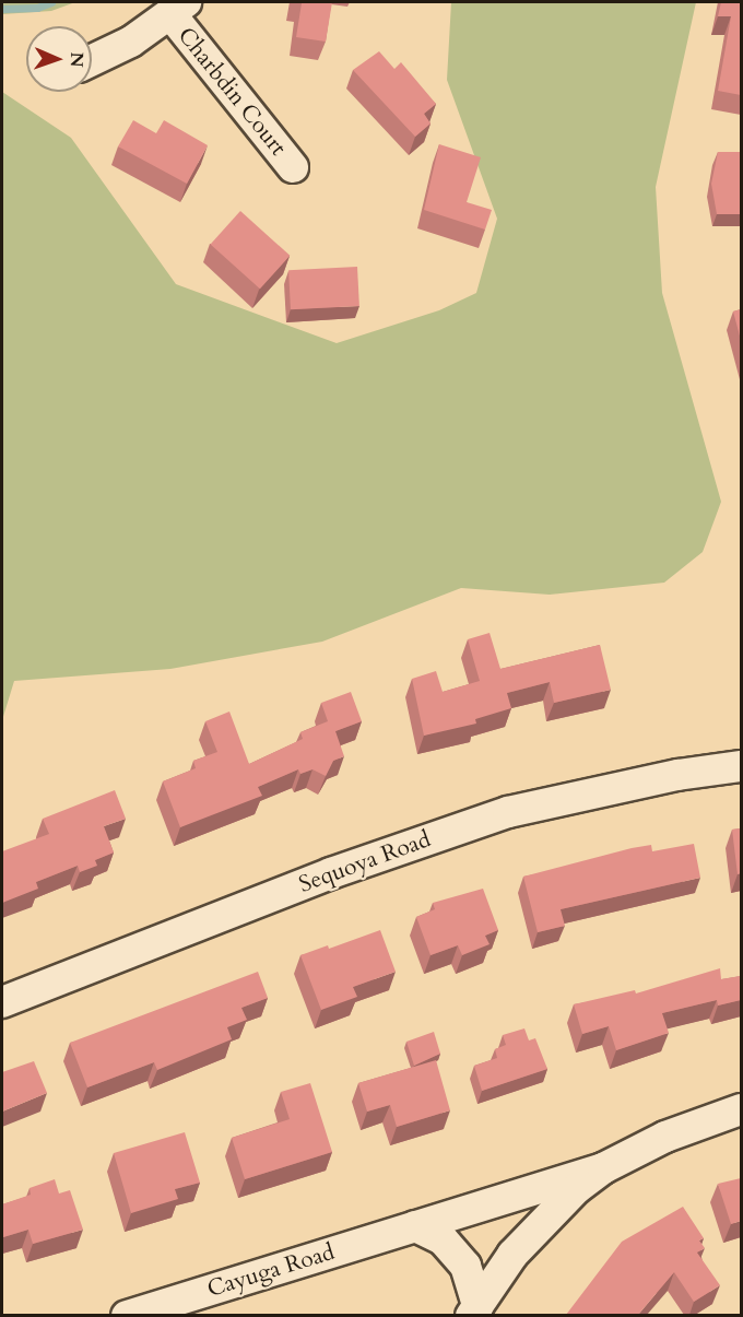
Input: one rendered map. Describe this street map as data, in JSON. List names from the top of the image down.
{
  "streets": {
    "street": ["Charbdin Court", "Sequoya Road", "Cayuga Road"]
  },
  "north": "right"
}
